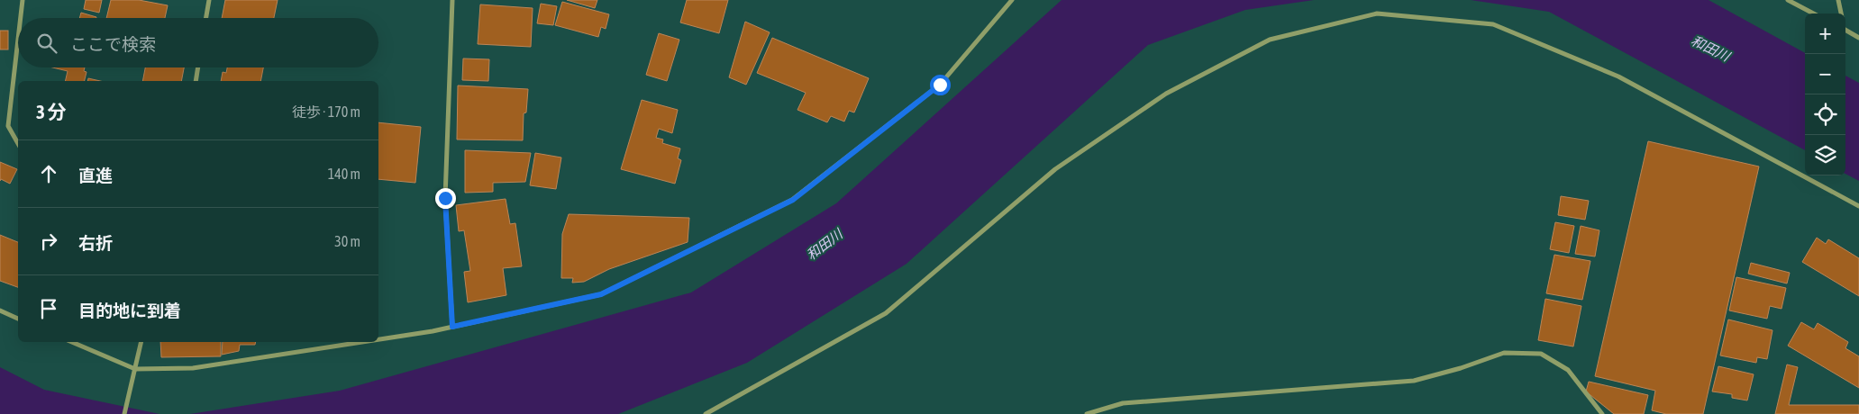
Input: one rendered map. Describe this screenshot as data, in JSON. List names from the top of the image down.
{
  "water": ["和田川"],
  "page": {
    "map_buttons": ["+", "−"],
    "search": "ここで検索",
    "heading": ["3 分", "徒歩 · 170 m"],
    "list": [
      ["直進", "140 m"],
      ["右折", "30 m"],
      "目的地に到着"
    ]
  }
}
